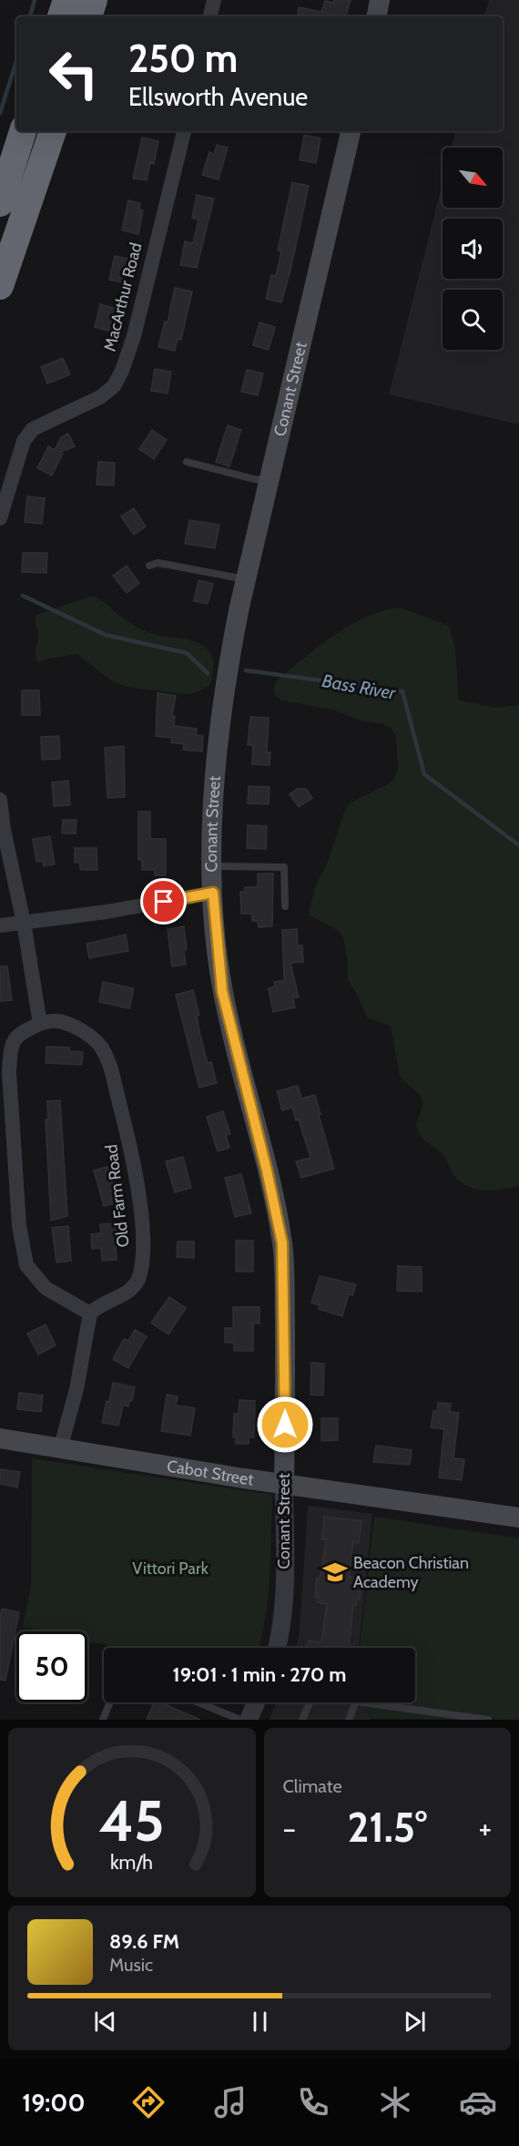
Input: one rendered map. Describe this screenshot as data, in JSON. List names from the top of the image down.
{
  "streets": {
    "main road": ["Conant Street", "Cabot Street"],
    "street": ["MacArthur Road", "Old Farm Road"]
  },
  "crossings": [
    ["Conant Street", "Cabot Street"]
  ],
  "water": ["Bass River"],
  "parks": ["Vittori Park"],
  "places": {
    "school or university": ["Beacon Christian Academy"]
  },
  "north": "bottom right",
  "page": {
    "turn": ["250 m", "Ellsworth Avenue"],
    "limit": "50",
    "trip": "19:01 · 1 min · 270 m",
    "tile": "Climate",
    "heat": ["−", "21.5°", "+"],
    "song": ["89.6 FM", "Music"],
    "tabs": "19:00",
    "gauge": ["45", "km/h"]
  }
}
